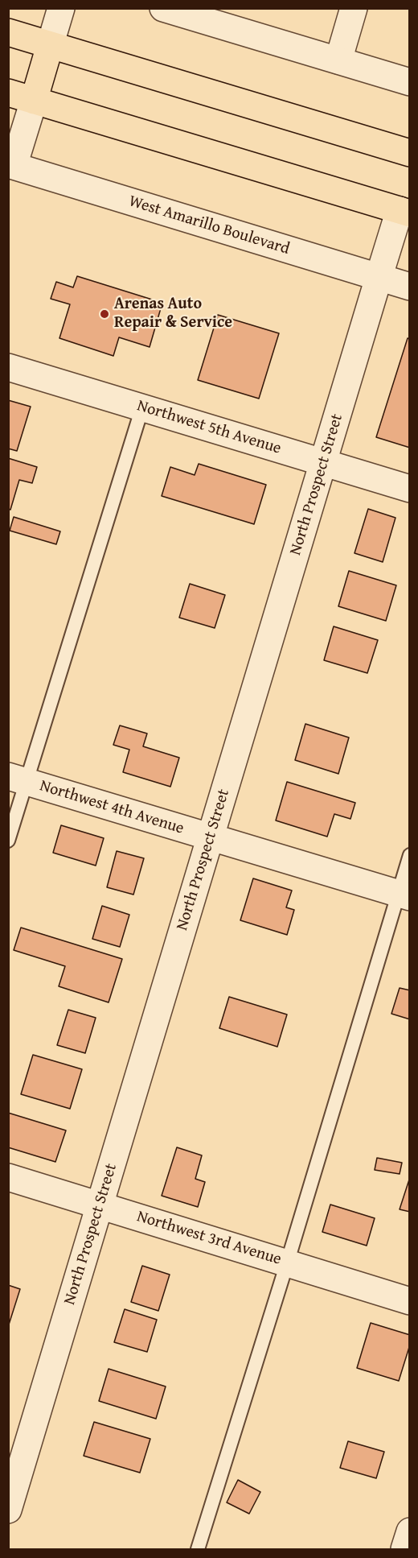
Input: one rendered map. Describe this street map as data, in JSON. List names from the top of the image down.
{
  "streets": {
    "street": [
      "West Amarillo Boulevard",
      "Northwest 5th Avenue",
      "North Prospect Street",
      "Northwest 4th Avenue",
      "Northwest 3rd Avenue"
    ]
  },
  "crossings": [
    ["West Amarillo Boulevard", "North Prospect Street"],
    ["Northwest 5th Avenue", "North Prospect Street"],
    ["North Prospect Street", "Northwest 4th Avenue"],
    ["North Prospect Street", "Northwest 3rd Avenue"]
  ],
  "places": ["Arenas Auto Repair & Service"]
}
